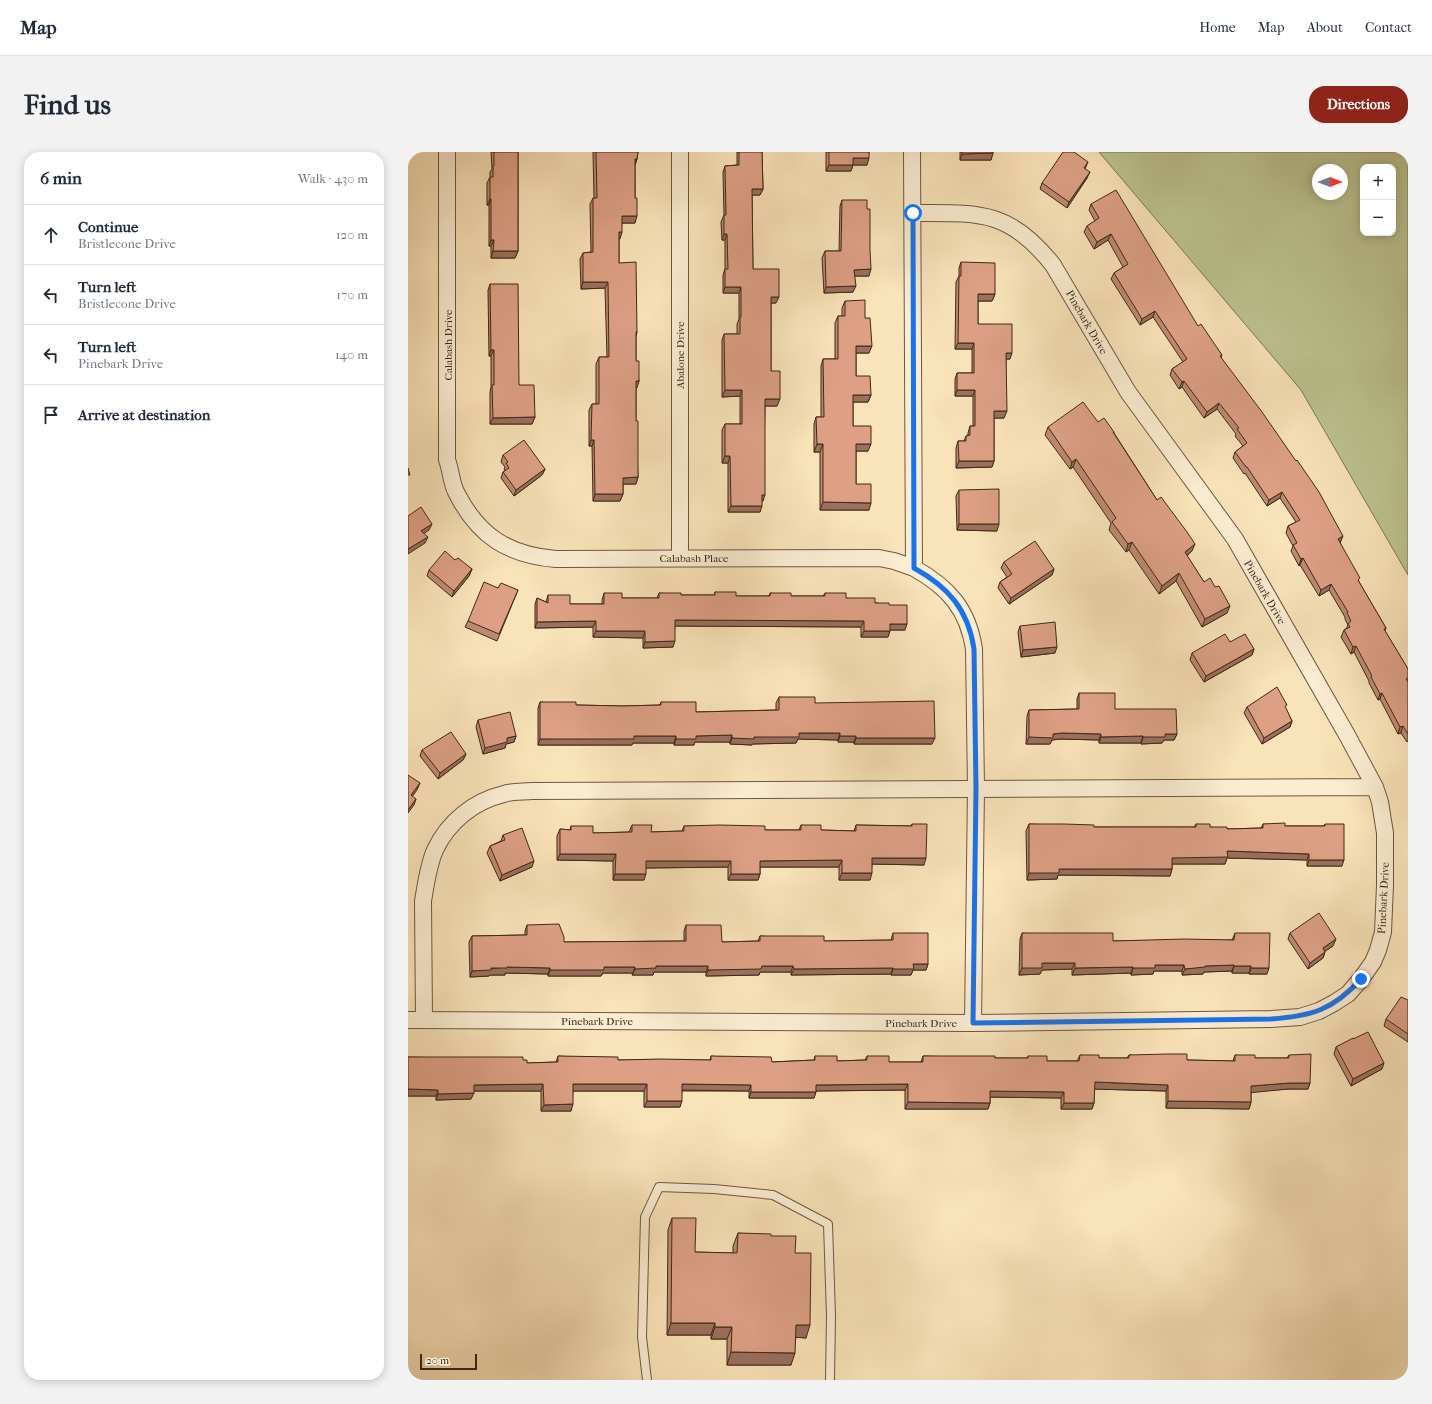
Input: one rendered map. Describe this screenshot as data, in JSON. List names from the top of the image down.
{
  "streets": {
    "street": [
      "Pinebark Drive",
      "Calabash Drive",
      "Abalone Drive",
      "Calabash Place"
    ]
  },
  "crossings": [
    ["Pinebark Drive", "Calabash Place"],
    ["Calabash Drive", "Calabash Place"],
    ["Abalone Drive", "Calabash Place"]
  ],
  "scale_bar": "20 m",
  "north": "right",
  "page": {
    "header": "Map",
    "nav": [
      "Home",
      "Map",
      "About",
      "Contact"
    ],
    "buttons": "Directions",
    "title": "Find us",
    "heading": ["6 min", "Walk · 430 m"],
    "map_buttons": ["+", "−"],
    "list": [
      ["Continue", "Bristlecone Drive", "120 m"],
      ["Turn left", "Bristlecone Drive", "170 m"],
      ["Turn left", "Pinebark Drive", "140 m"],
      "Arrive at destination"
    ],
    "scale": "20 m"
  }
}
